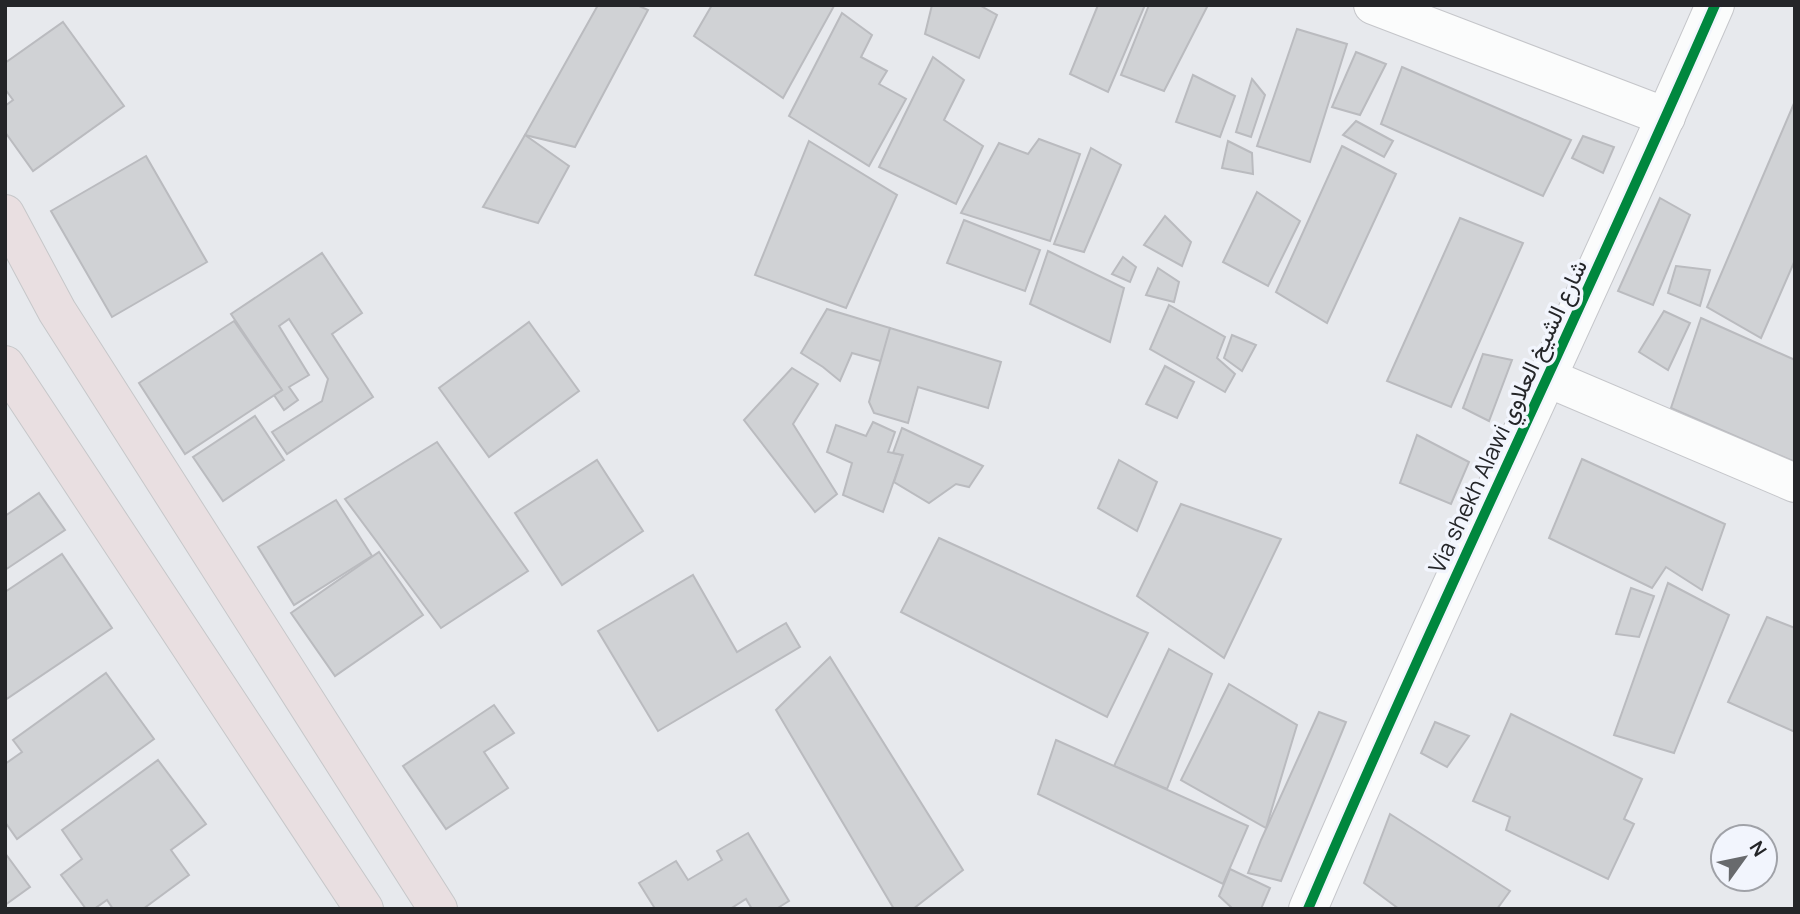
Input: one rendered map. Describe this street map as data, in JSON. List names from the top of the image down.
{
  "streets": {
    "street": ["Via shekh Alawi شارع الشيخ العلاوي"]
  },
  "north": "top right"
}
